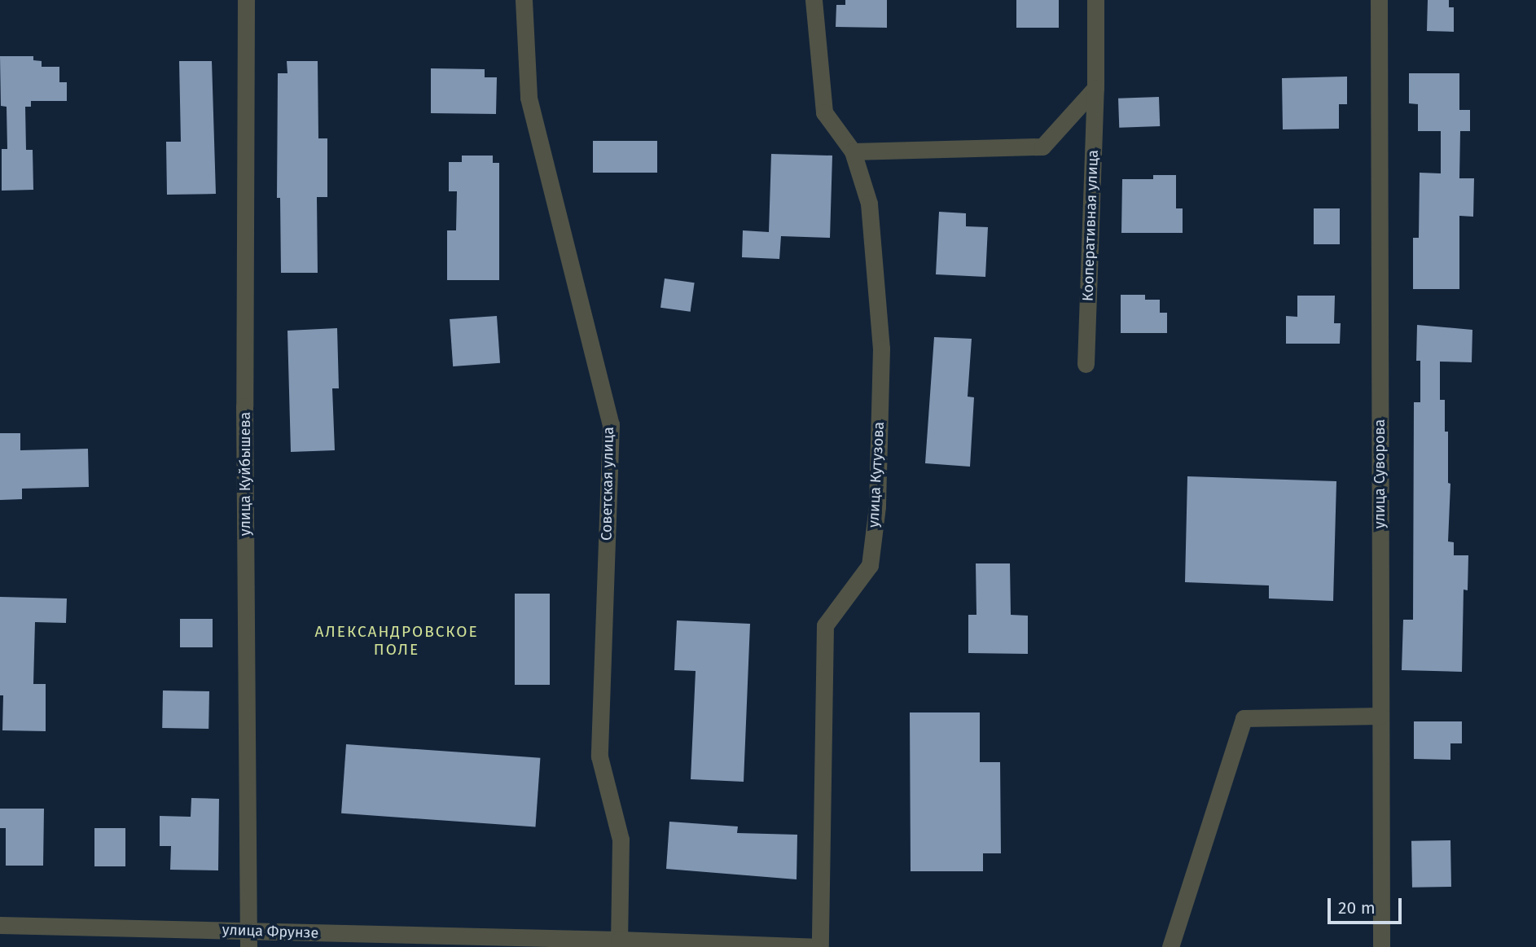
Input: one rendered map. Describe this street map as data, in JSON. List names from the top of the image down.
{
  "streets": {
    "street": [
      "Кооперативная улица",
      "улица Куйбышева",
      "улица Суворова",
      "улица Кутузова",
      "Советская улица",
      "улица Фрунзе"
    ]
  },
  "crossings": [
    ["улица Куйбышева", "улица Фрунзе"],
    ["Советская улица", "улица Фрунзе"]
  ],
  "districts": ["АЛЕКСАНДРОВСКОЕ ПОЛЕ"],
  "scale_bar": "20 m"
}
